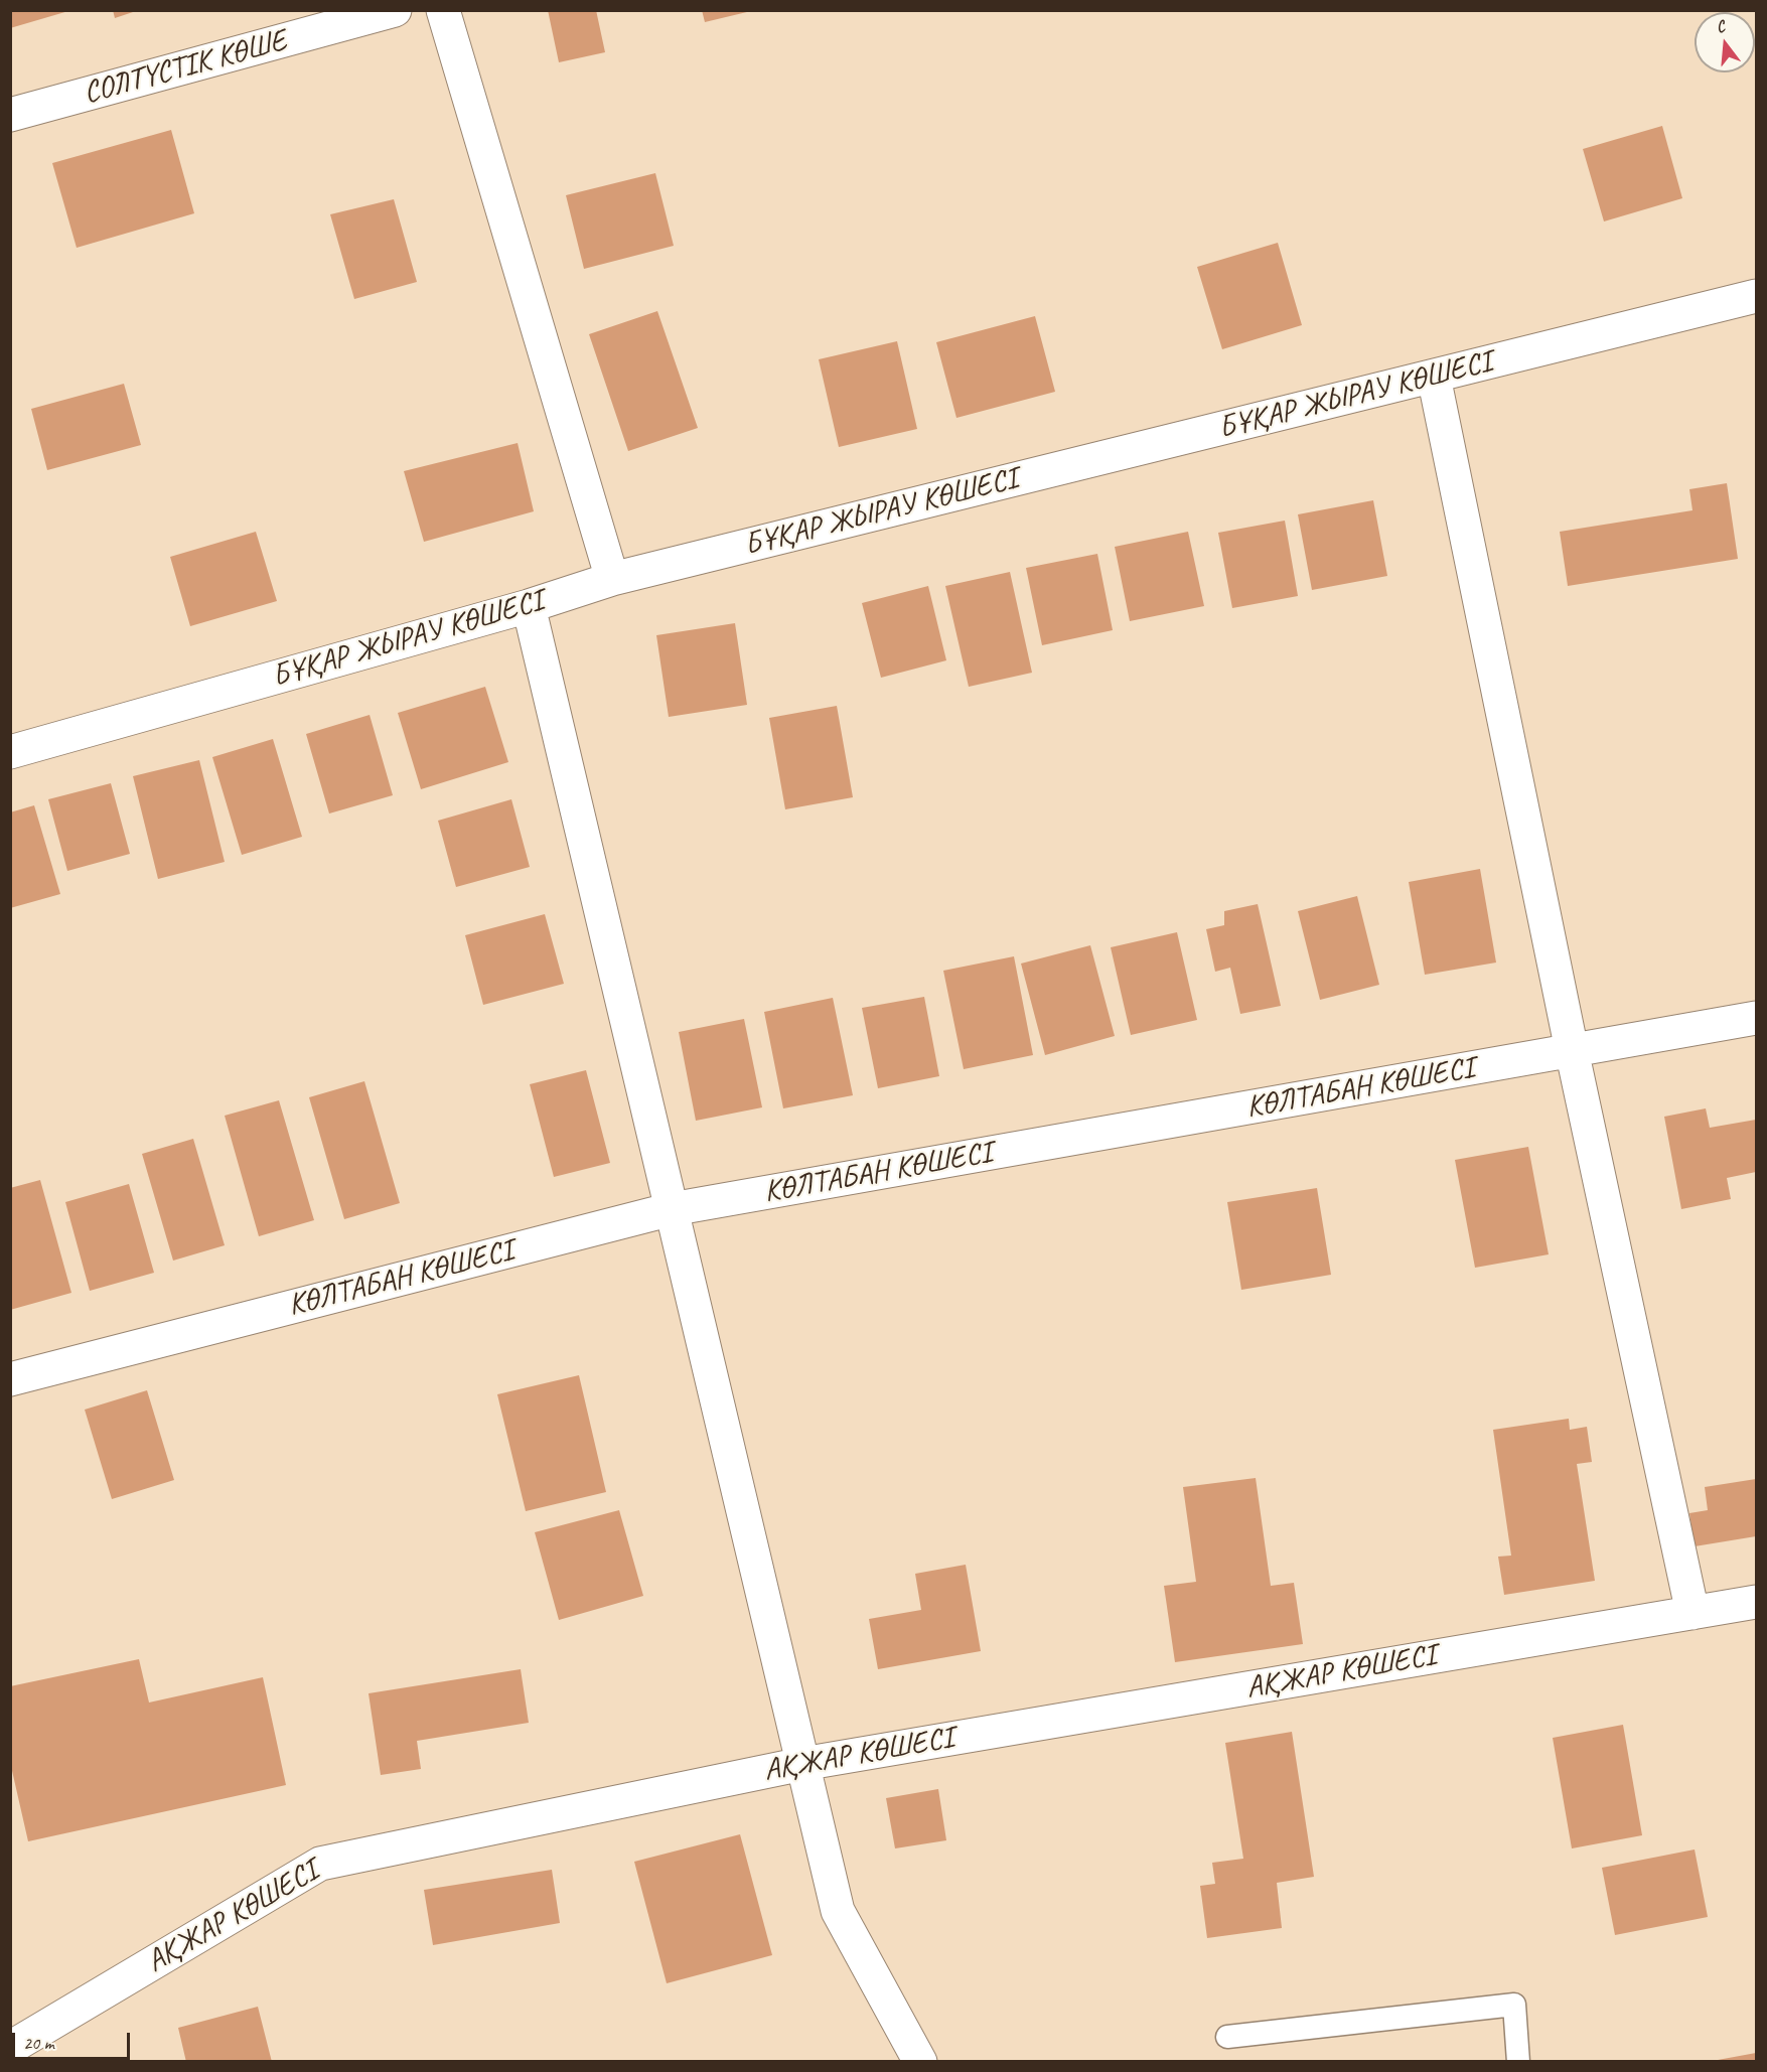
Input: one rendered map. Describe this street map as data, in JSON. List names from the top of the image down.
{
  "streets": {
    "street": [
      "СОЛТҮСТІК КӨШЕ",
      "БҰҚАР ЖЫРАУ КӨШЕСІ",
      "КӨЛТАБАН КӨШЕСІ",
      "АҚЖАР КӨШЕСІ"
    ]
  },
  "scale_bar": "20 m",
  "north": "top"
}
